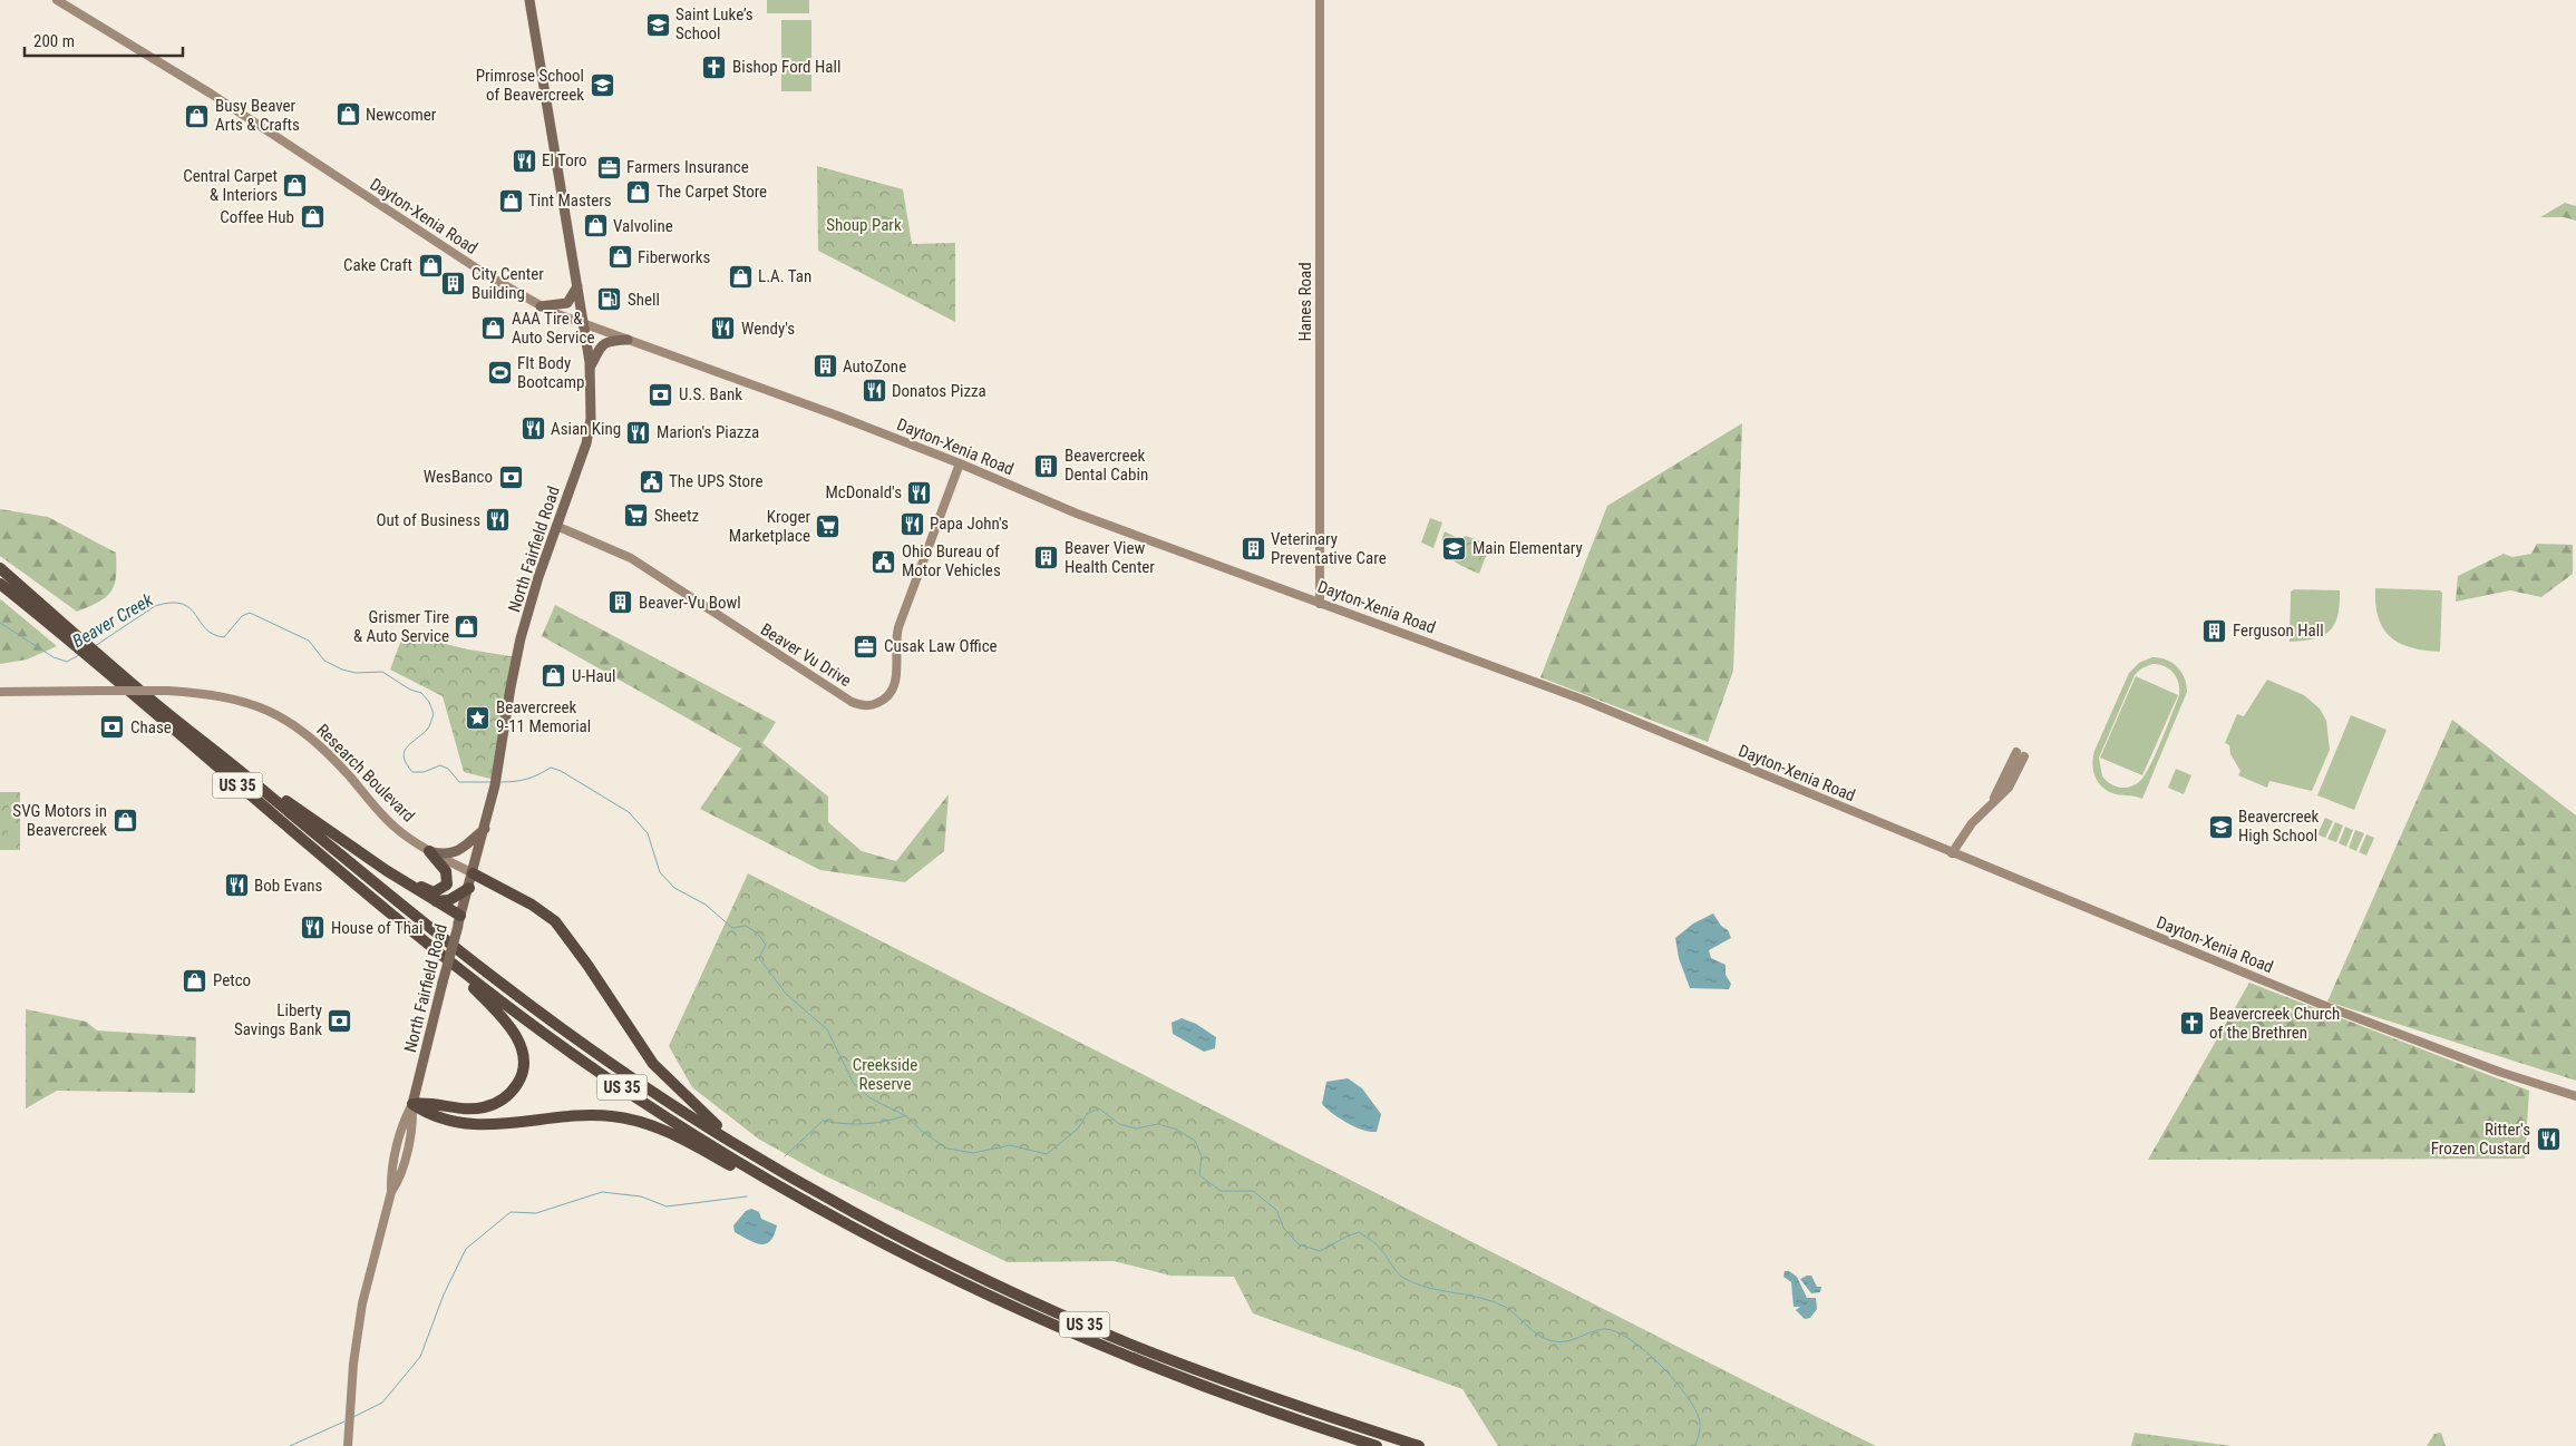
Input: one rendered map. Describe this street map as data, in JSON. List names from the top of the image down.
{
  "streets": {
    "highway": ["US 35"],
    "main road": [
      "Dayton-Xenia Road",
      "Hanes Road",
      "North Fairfield Road",
      "Beaver Vu Drive",
      "Research Boulevard"
    ]
  },
  "crossings": [
    ["Dayton-Xenia Road", "Hanes Road"],
    ["Dayton-Xenia Road", "North Fairfield Road"],
    ["Dayton-Xenia Road", "Beaver Vu Drive"],
    ["North Fairfield Road", "Beaver Vu Drive"],
    ["North Fairfield Road", "Research Boulevard"]
  ],
  "water": ["Beaver Creek"],
  "parks": ["Shoup Park", "Creekside Reserve"],
  "places": {
    "school or university": [
      "Saint Luke’s School",
      "Primrose School of Beavercreek",
      "Main Elementary",
      "Beavercreek High School"
    ],
    "church": ["Bishop Ford Hall", "Beavercreek Church of the Brethren"],
    "shop": [
      "Newcomer",
      "Busy Beaver Arts & Crafts",
      "Central Carpet & Interiors",
      "The Carpet Store",
      "Tint Masters",
      "Coffee Hub",
      "Valvoline",
      "Fiberworks",
      "Cake Craft",
      "L.A. Tan",
      "AAA Tire & Auto Service",
      "Grismer Tire & Auto Service",
      "U-Haul",
      "SVG Motors in Beavercreek",
      "Petco"
    ],
    "restaurant": [
      "El Toro",
      "Wendy's",
      "Donatos Pizza",
      "Asian King",
      "Marion's Piazza",
      "McDonald's",
      "Out of Business",
      "Papa John's",
      "Bob Evans",
      "House of Thai",
      "Ritter's Frozen Custard"
    ],
    "office": ["Farmers Insurance", "Cusak Law Office"],
    "building": [
      "City Center Building",
      "AutoZone",
      "Beavercreek Dental Cabin",
      "Veterinary Preventative Care",
      "Beaver View Health Center",
      "Beaver-Vu Bowl",
      "Ferguson Hall"
    ],
    "fuel station": ["Shell"],
    "sports": ["FIt Body Bootcamp"],
    "bank": [
      "U.S. Bank",
      "WesBanco",
      "Chase",
      "Liberty Savings Bank"
    ],
    "public building": ["The UPS Store", "Ohio Bureau of Motor Vehicles"],
    "supermarket": ["Sheetz", "Kroger Marketplace"],
    "place": ["Beavercreek 9-11 Memorial"]
  },
  "scale_bar": "200 m"
}
